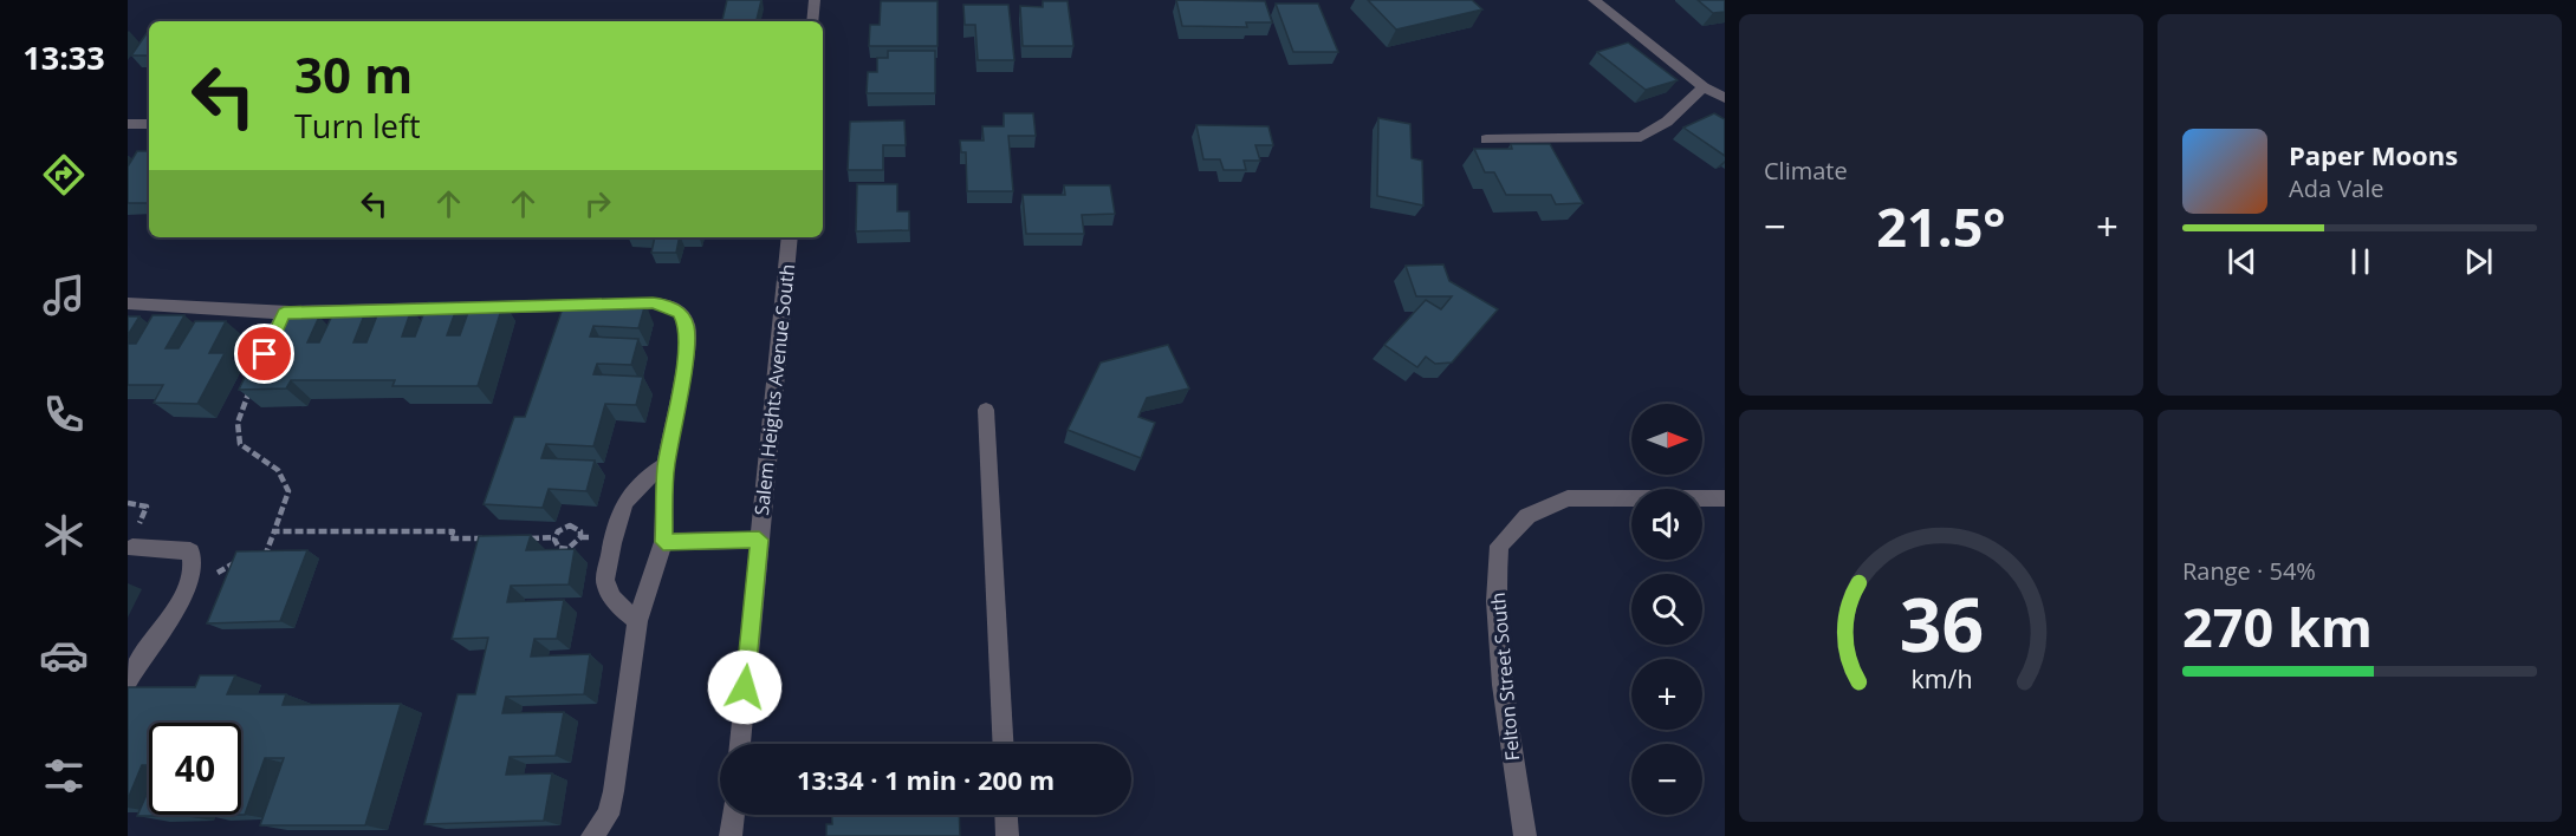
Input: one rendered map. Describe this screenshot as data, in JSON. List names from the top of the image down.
{
  "streets": {
    "street": ["Salem Heights Avenue South", "Felton Street South"]
  },
  "north": "right",
  "page": {
    "tabs": "13:33",
    "tile": [
      "Climate",
      ["Range · 54%", "270 km"]
    ],
    "turn": ["30 m", "Turn left"],
    "song": ["Paper Moons", "Ada Vale"],
    "heat": ["−", "21.5°", "+"],
    "map_buttons": ["+", "−"],
    "limit": "40",
    "trip": "13:34 · 1 min · 200 m",
    "gauge": ["36", "km/h"]
  }
}
